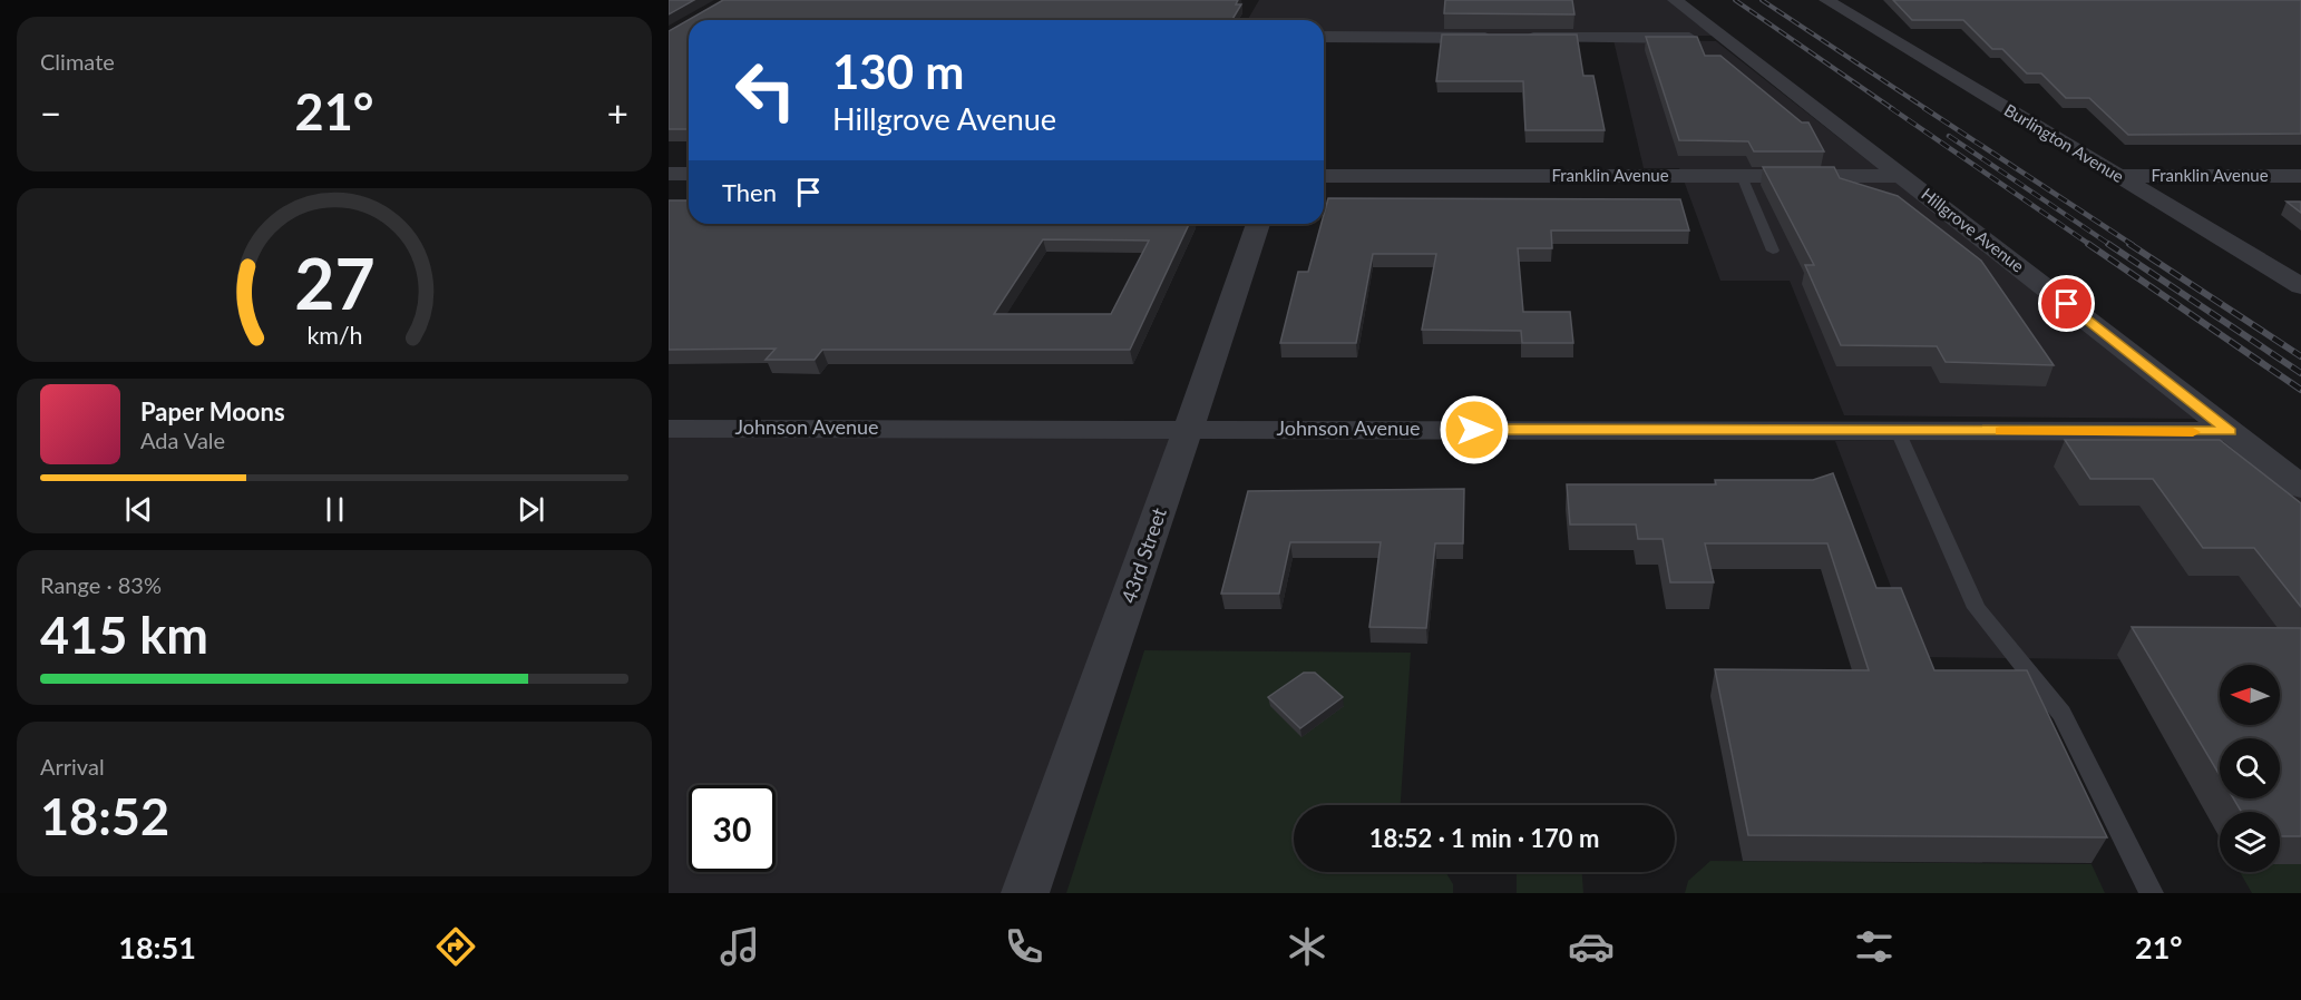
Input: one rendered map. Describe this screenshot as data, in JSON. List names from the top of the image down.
{
  "streets": {
    "street": [
      "Burlington Avenue",
      "Franklin Avenue",
      "Hillgrove Avenue",
      "Johnson Avenue",
      "43rd Street"
    ]
  },
  "crossings": [
    ["Burlington Avenue", "Franklin Avenue"],
    ["Franklin Avenue", "Hillgrove Avenue"],
    ["Hillgrove Avenue", "Johnson Avenue"],
    ["Johnson Avenue", "43rd Street"]
  ],
  "north": "left",
  "page": {
    "tile": [
      "Climate",
      ["Range · 83%", "415 km"],
      ["Arrival", "18:52"]
    ],
    "turn": ["130 m", "Hillgrove Avenue"],
    "heat": ["−", "21°", "+"],
    "then": "Then",
    "song": ["Paper Moons", "Ada Vale"],
    "limit": "30",
    "trip": "18:52 · 1 min · 170 m",
    "tabs": ["18:51", "21°"],
    "gauge": ["27", "km/h"]
  }
}
